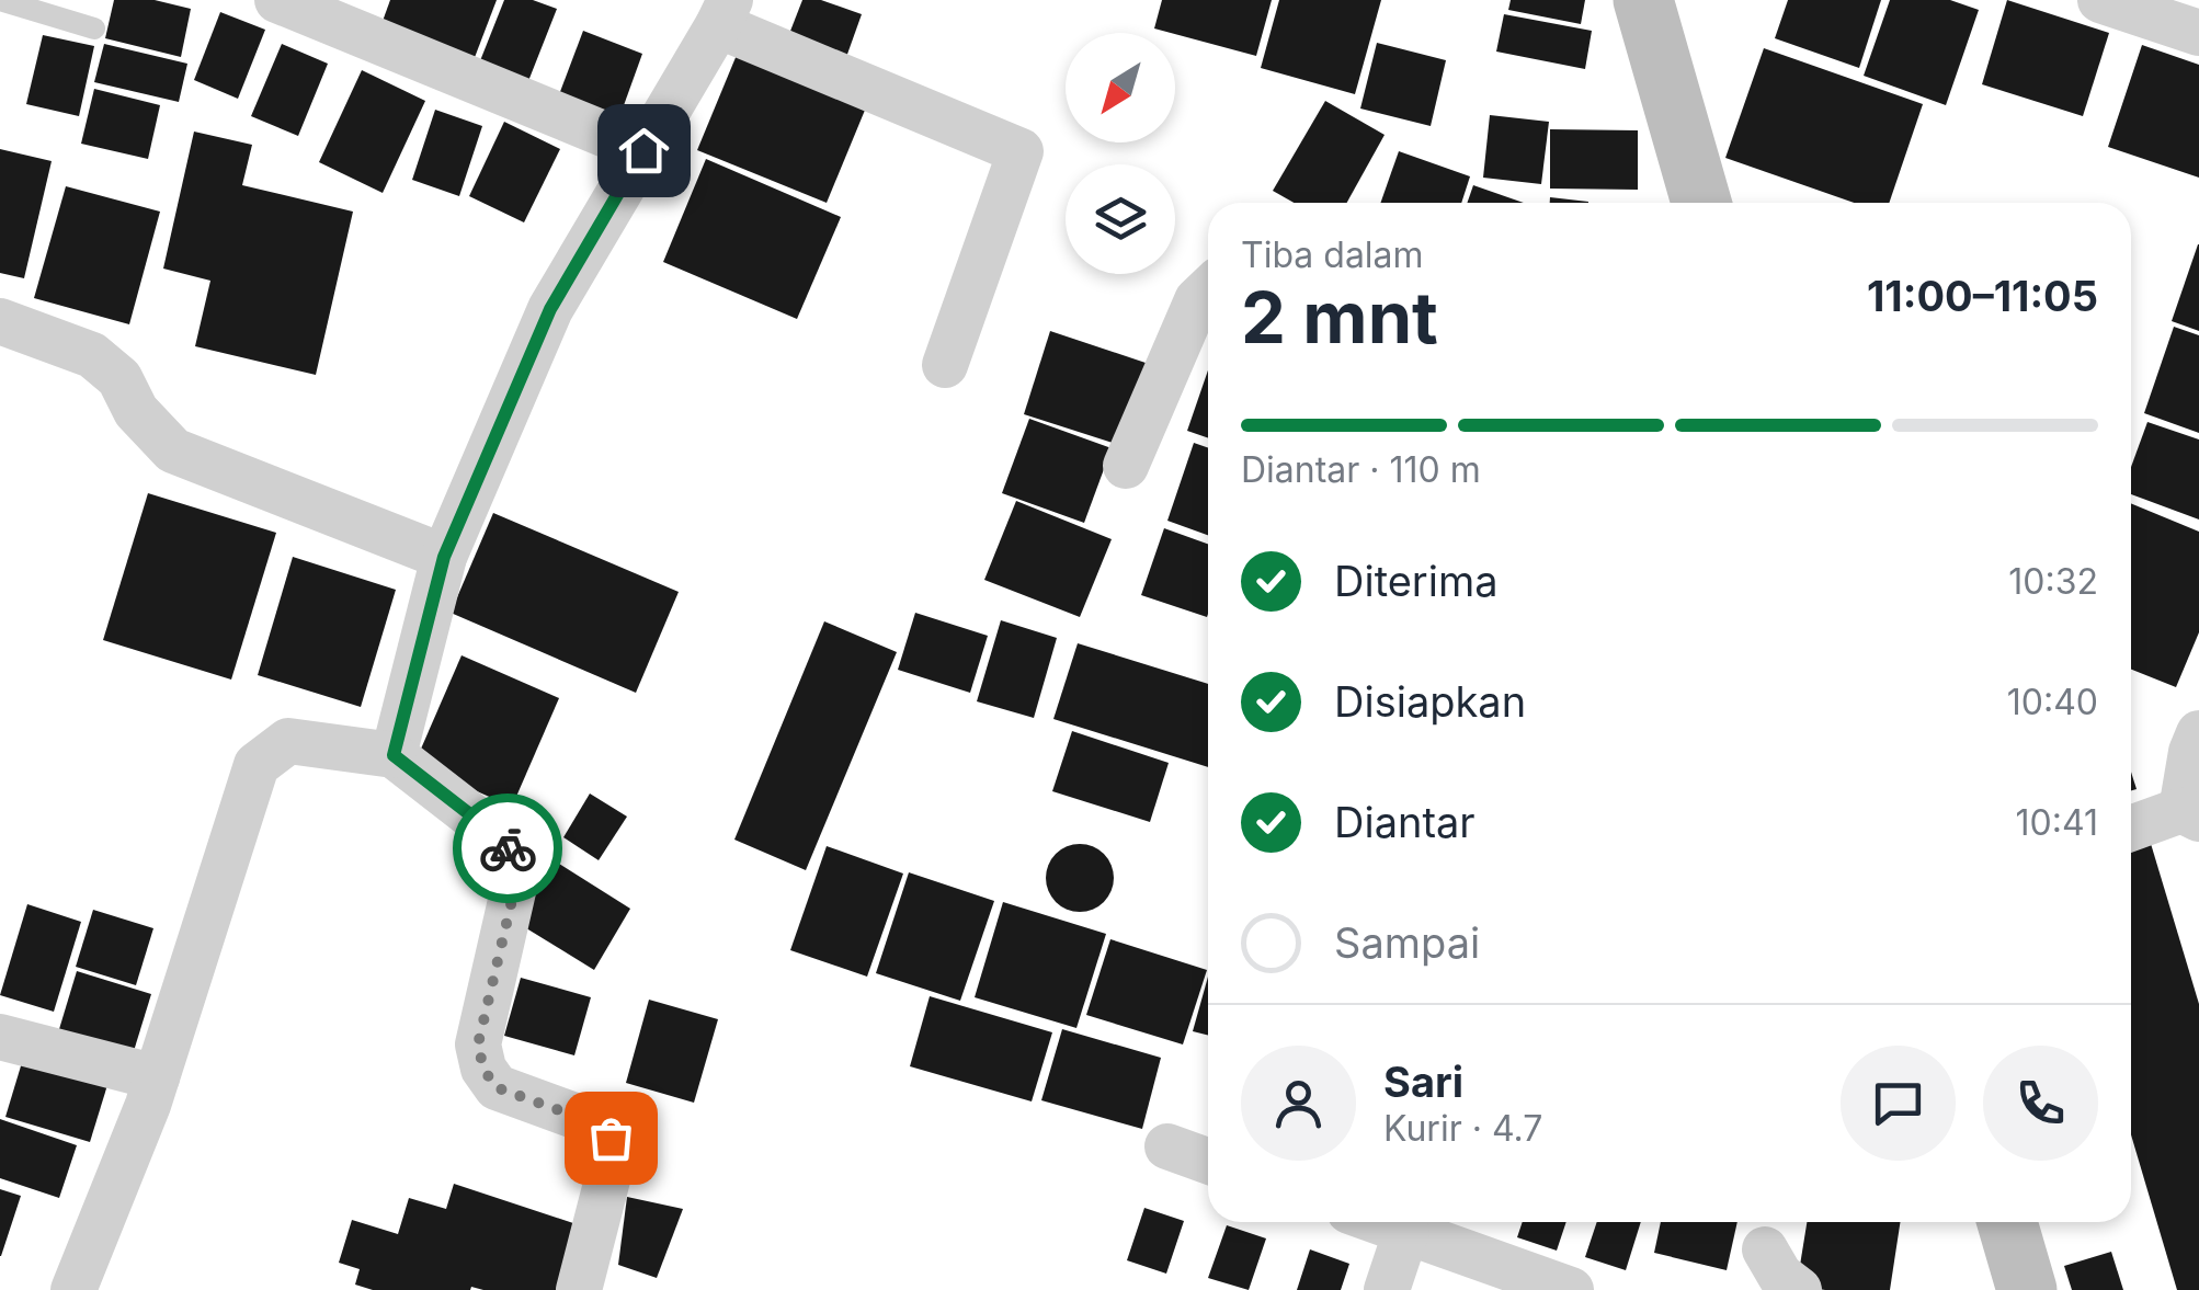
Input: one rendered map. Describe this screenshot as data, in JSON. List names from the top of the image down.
{
  "north": "bottom left",
  "page": {
    "heading": ["2 mnt", "Tiba dalam", "11:00–11:05"],
    "panel": ["Sari", "Kurir · 4.7"],
    "bar": "Diantar · 110 m",
    "list": [
      ["Diterima", "10:32"],
      ["Disiapkan", "10:40"],
      ["Diantar", "10:41"],
      "Sampai"
    ]
  }
}
